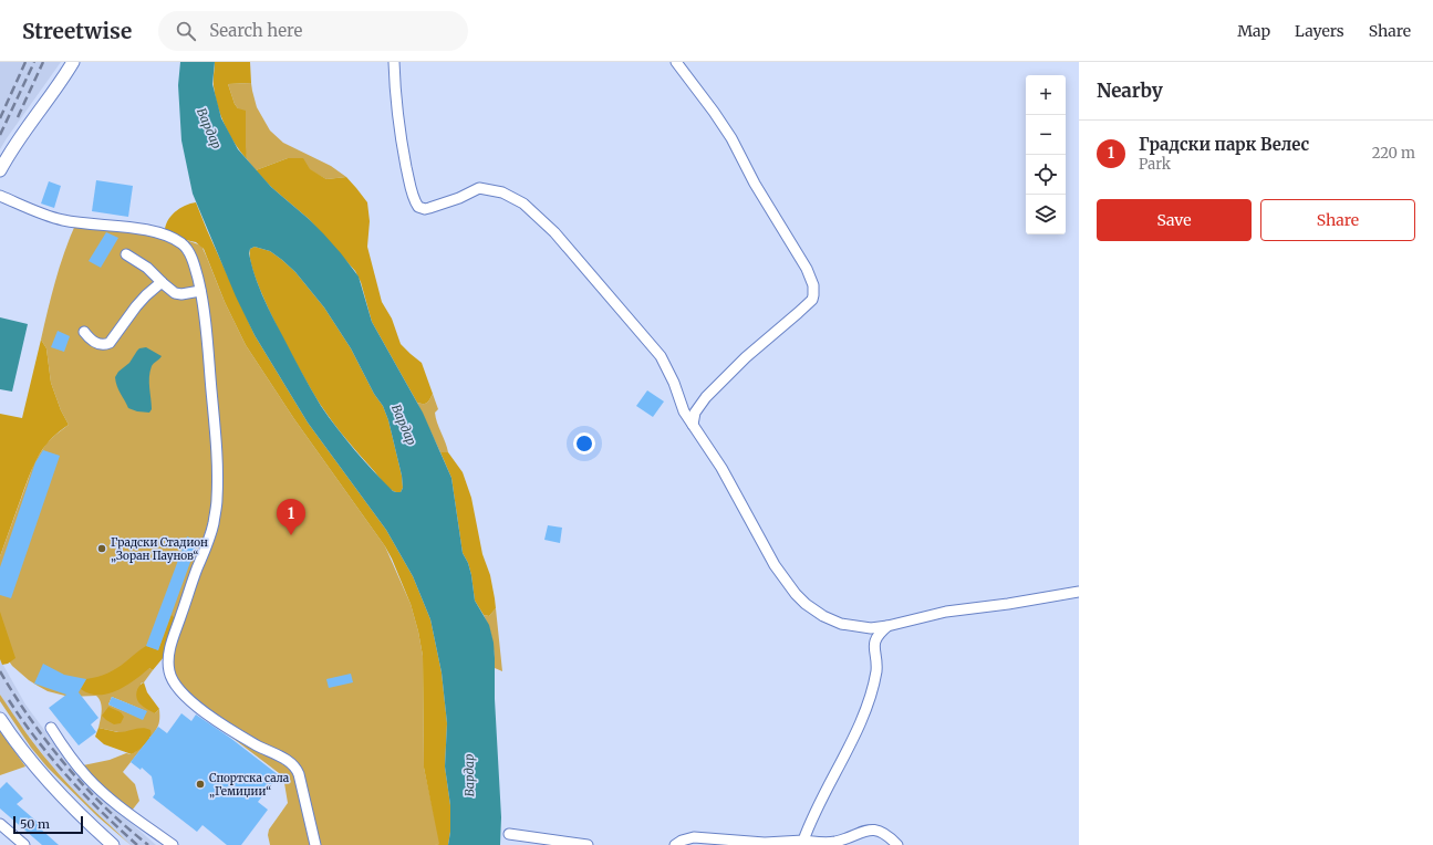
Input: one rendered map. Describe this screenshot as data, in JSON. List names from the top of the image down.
{
  "water": ["Вардар"],
  "places": ["Градски Стадион „Зоран Паунов“", "Спортска сала „Гемиџии“"],
  "scale_bar": "50 m",
  "page": {
    "header": "Streetwise",
    "search": "Search here",
    "nav": ["Map", "Layers", "Share"],
    "heading": "Nearby",
    "map_buttons": ["+", "−"],
    "list": [
      {
        "mark": "1",
        "name": "Градски парк Велес",
        "note": "Park",
        "value": "220 m"
      }
    ],
    "buttons": ["Save", "Share"],
    "pins": "1",
    "scale": "50 m"
  }
}
